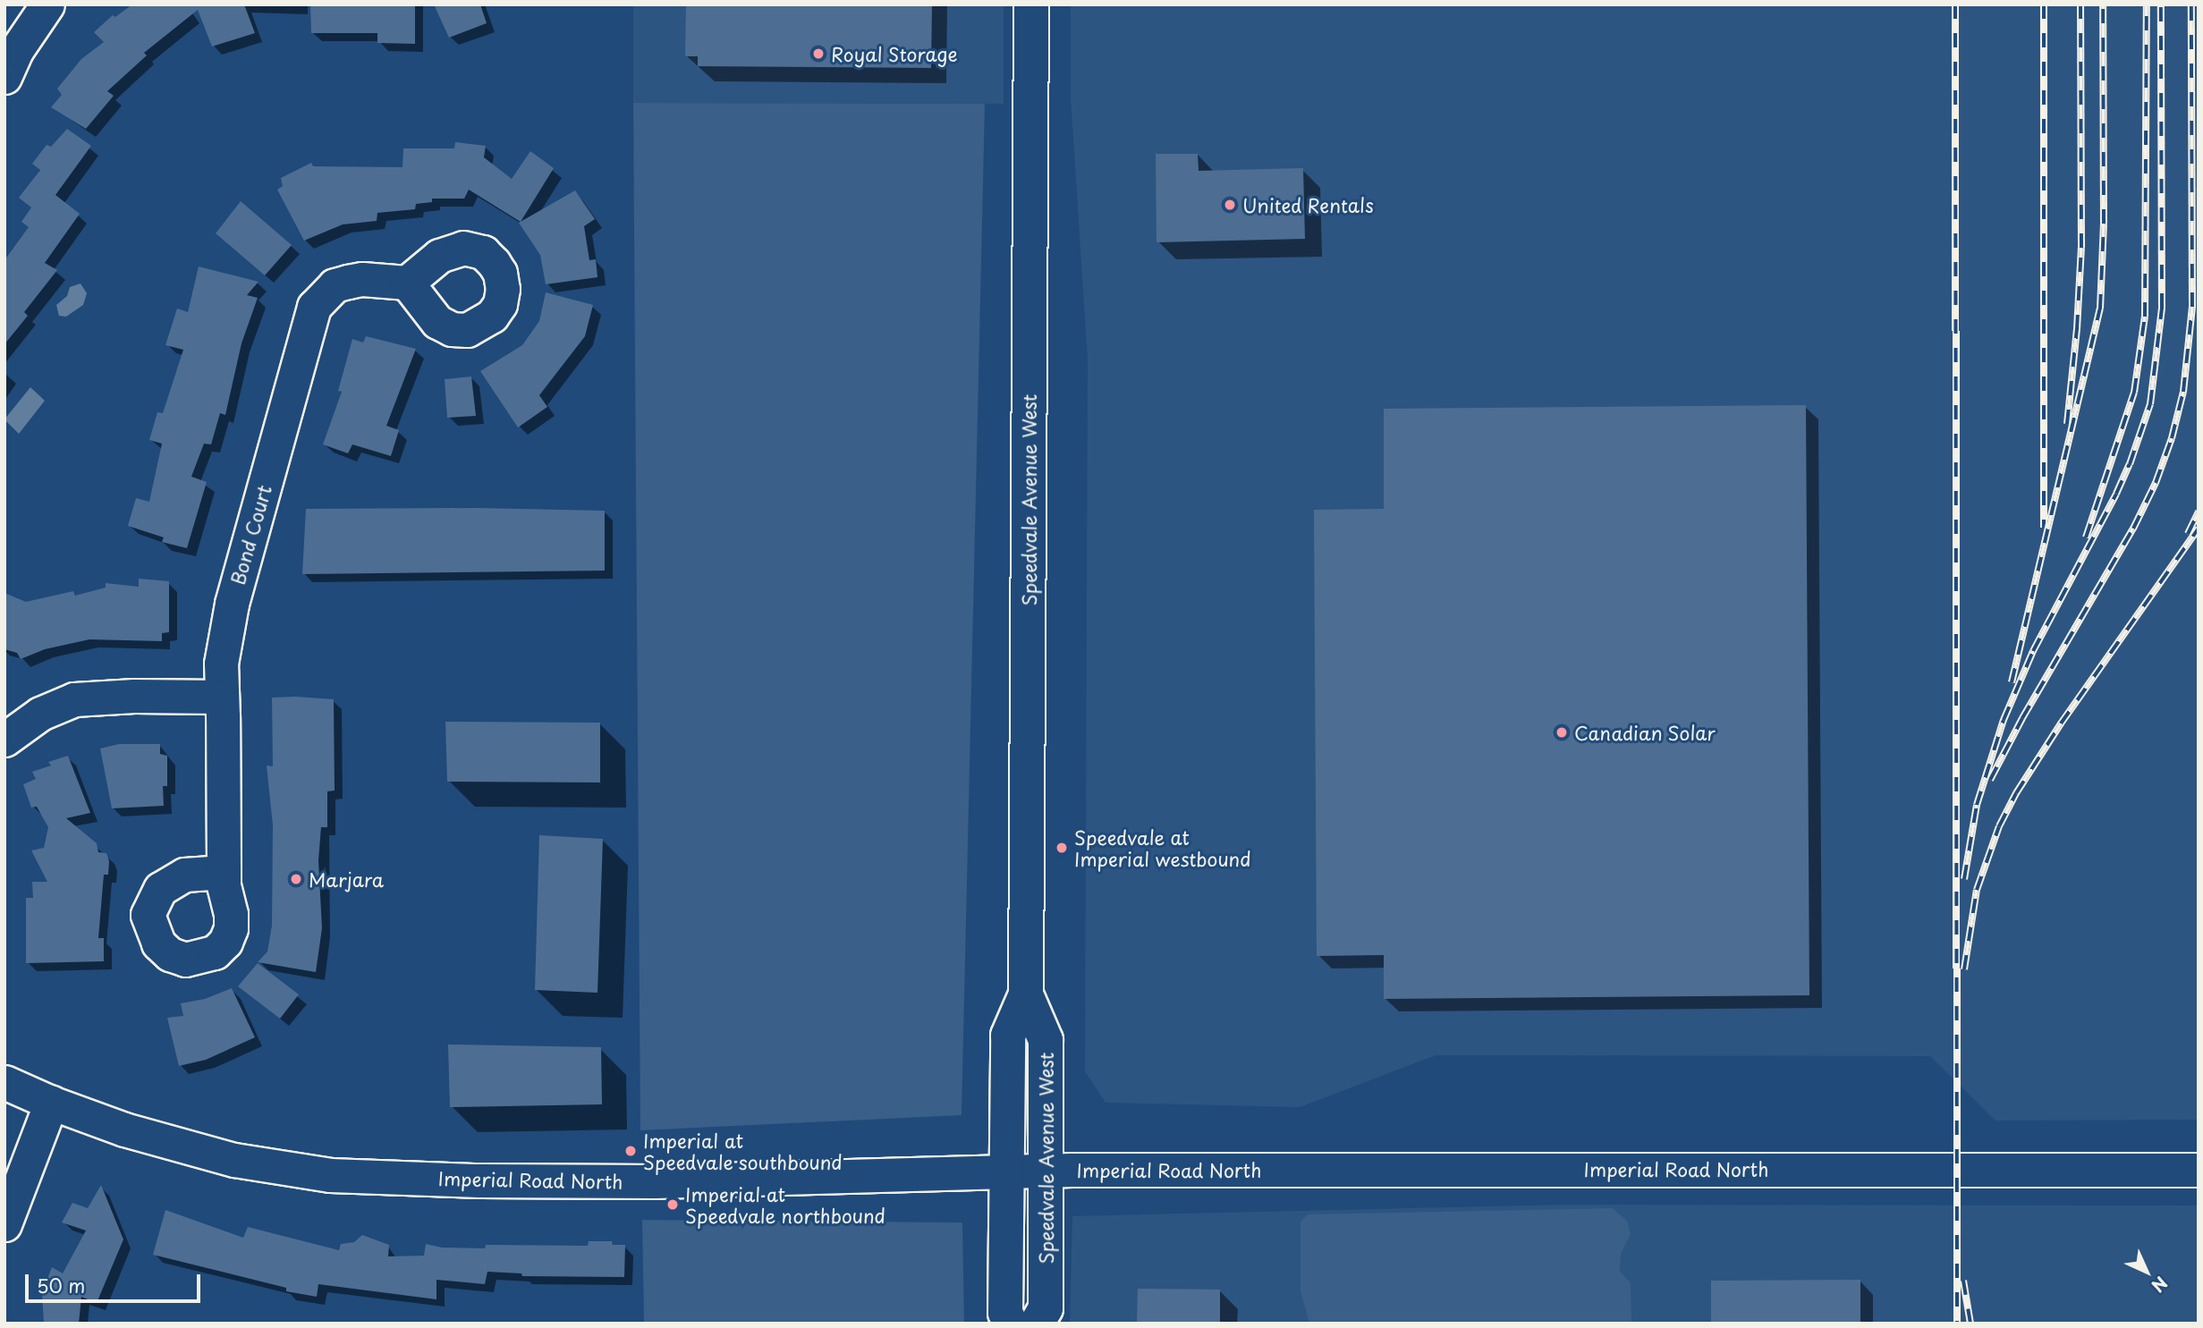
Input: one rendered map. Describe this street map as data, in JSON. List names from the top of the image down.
{
  "streets": {
    "main road": ["Speedvale Avenue West"],
    "street": ["Bond Court", "Imperial Road North"]
  },
  "crossings": [
    ["Speedvale Avenue West", "Imperial Road North"]
  ],
  "places": [
    "Royal Storage",
    "United Rentals",
    "Canadian Solar",
    "Speedvale at Imperial westbound",
    "Marjara",
    "Imperial at Speedvale southbound",
    "Imperial at Speedvale northbound"
  ],
  "scale_bar": "50 m",
  "north": "bottom right"
}
